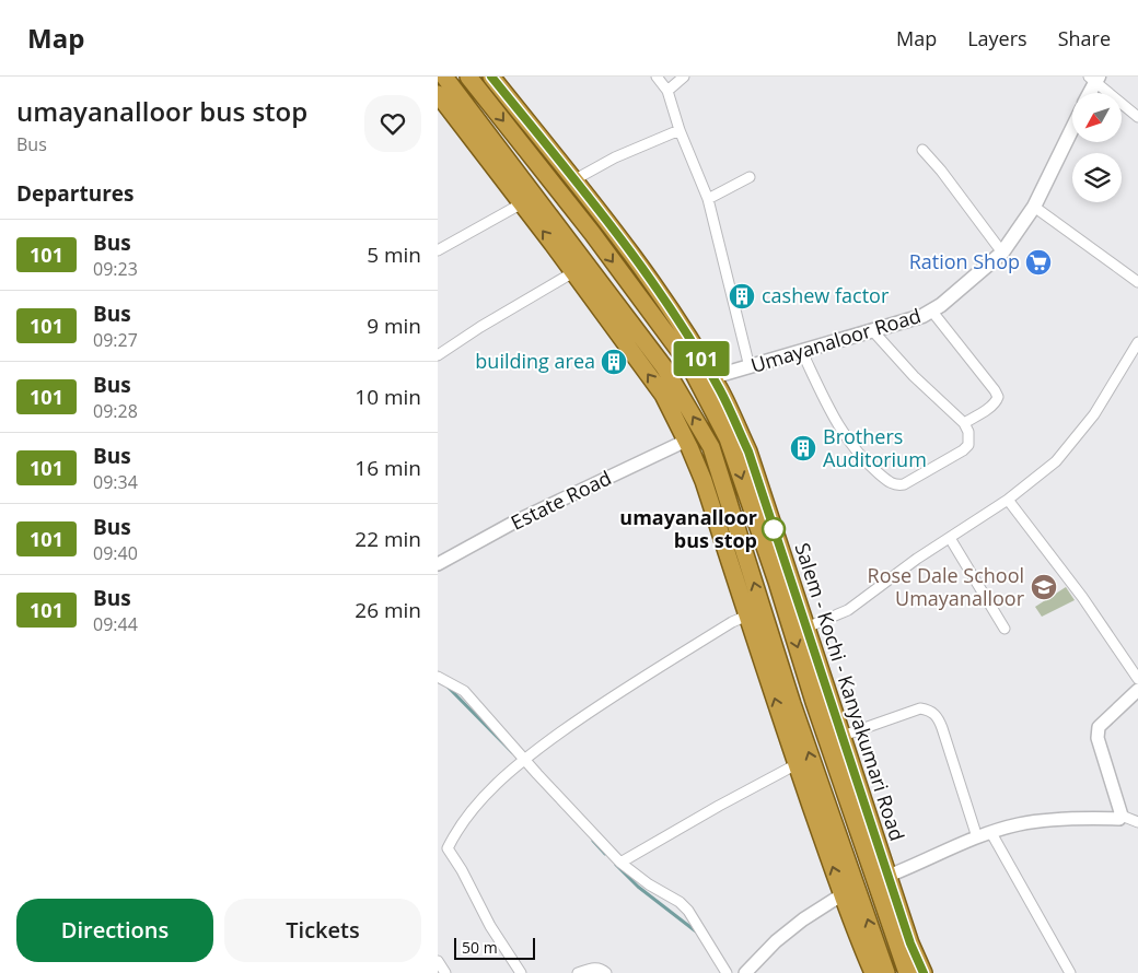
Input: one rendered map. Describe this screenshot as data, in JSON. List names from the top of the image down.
{
  "streets": {
    "highway": ["Salem - Kochi - Kanyakumari Road"],
    "main road": ["Umayanaloor Road"],
    "street": ["Estate Road"]
  },
  "crossings": [
    ["Umayanaloor Road", "Salem - Kochi - Kanyakumari Road"]
  ],
  "places": {
    "supermarket": ["Ration Shop"],
    "building": ["cashew factor", "building area", "Brothers Auditorium"],
    "other": ["umayanalloor bus stop"],
    "school or university": ["Rose Dale School Umayanalloor"]
  },
  "lines": ["bus line 101"],
  "scale_bar": "50 m",
  "north": "bottom left",
  "page": {
    "header": "Map",
    "nav": ["Map", "Layers", "Share"],
    "heading": [
      ["umayanalloor bus stop", "Bus"],
      "Departures"
    ],
    "on_map": "101",
    "list": [
      {
        "mark": "101",
        "name": "Bus",
        "note": "09:23",
        "value": "5 min"
      },
      {
        "mark": "101",
        "name": "Bus",
        "note": "09:27",
        "value": "9 min"
      },
      {
        "mark": "101",
        "name": "Bus",
        "note": "09:28",
        "value": "10 min"
      },
      {
        "mark": "101",
        "name": "Bus",
        "note": "09:34",
        "value": "16 min"
      },
      {
        "mark": "101",
        "name": "Bus",
        "note": "09:40",
        "value": "22 min"
      },
      {
        "mark": "101",
        "name": "Bus",
        "note": "09:44",
        "value": "26 min"
      }
    ],
    "buttons": ["Directions", "Tickets"],
    "scale": "50 m"
  }
}
